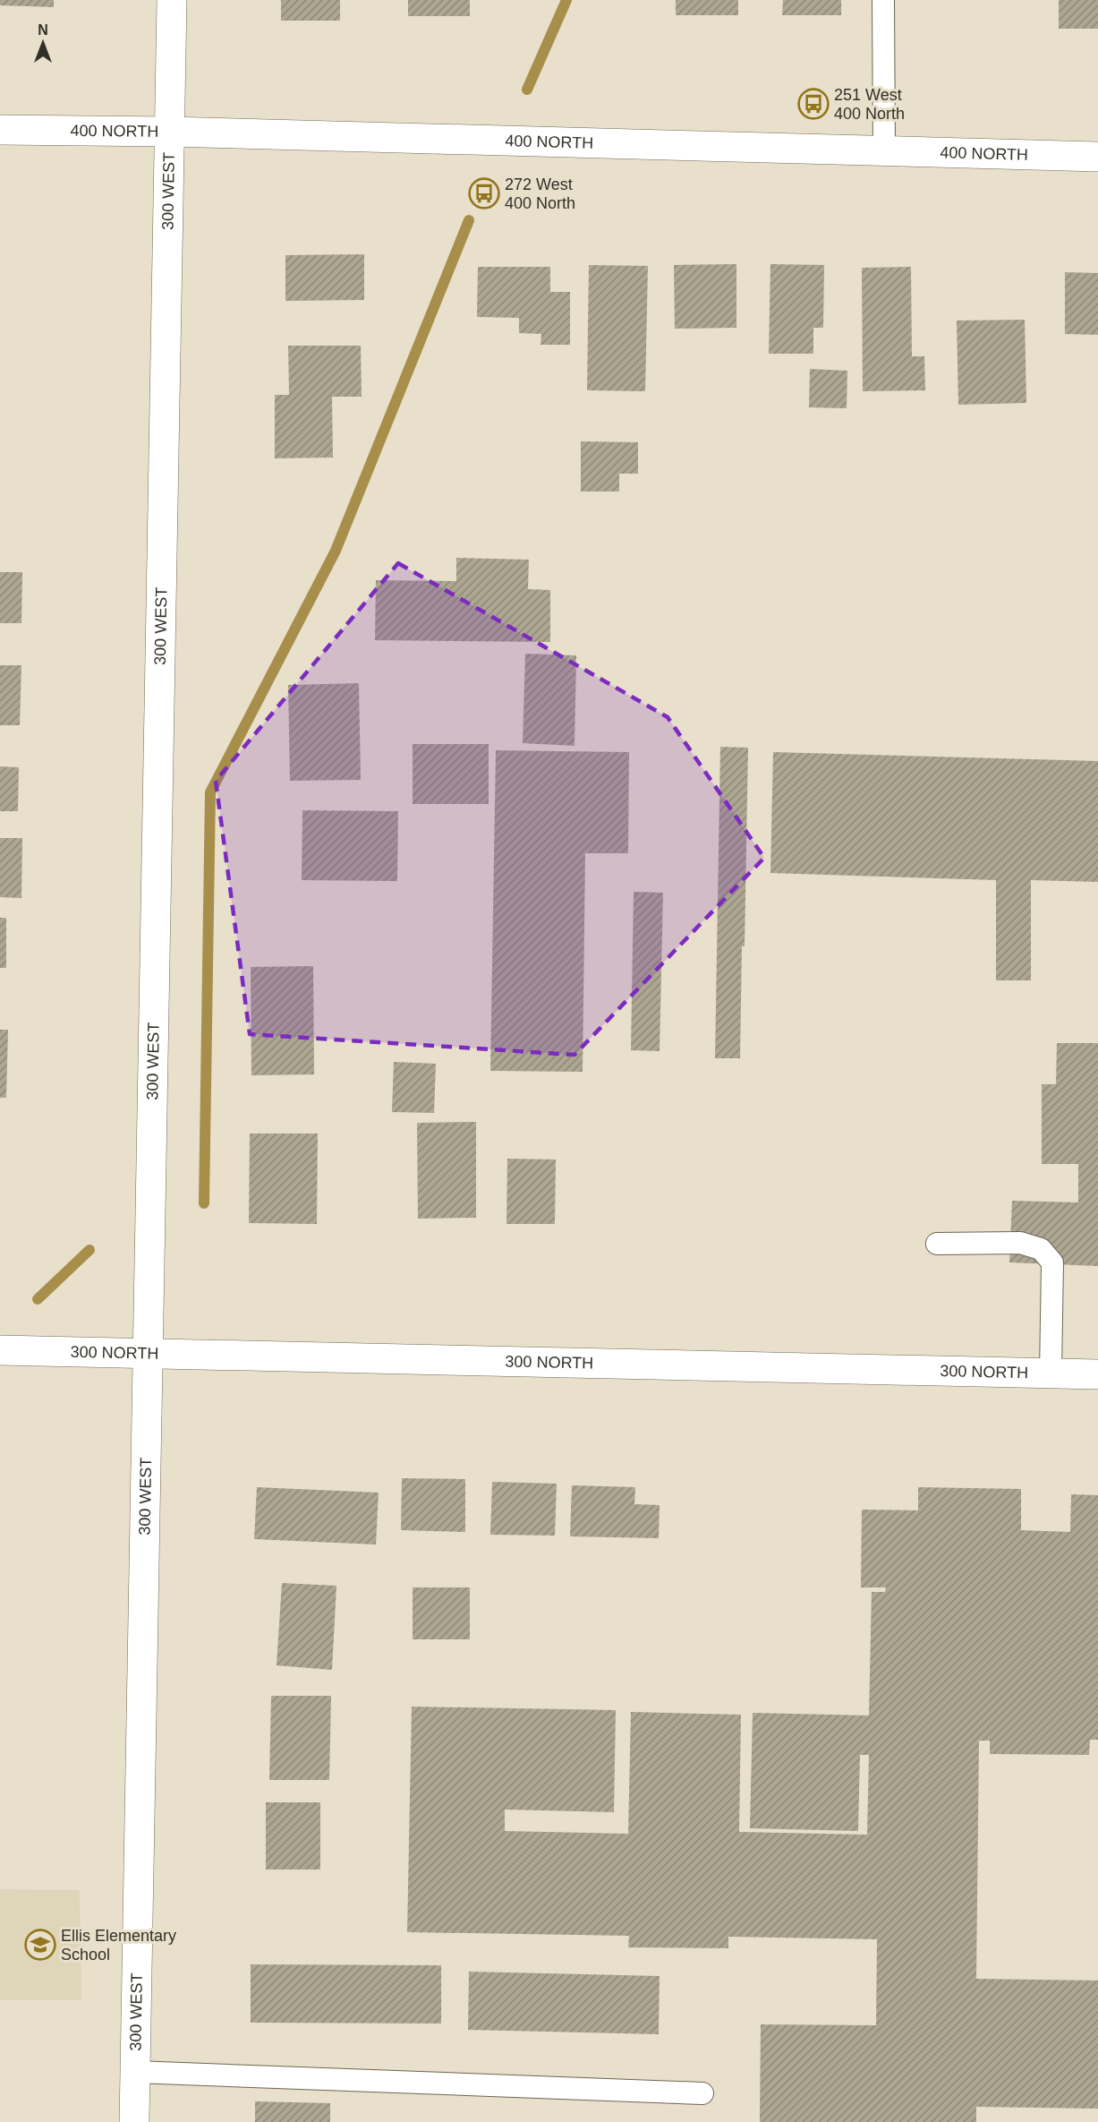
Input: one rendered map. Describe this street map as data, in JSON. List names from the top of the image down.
{
  "streets": {
    "street": ["400 NORTH", "300 WEST", "300 NORTH"]
  },
  "crossings": [
    ["400 NORTH", "300 WEST"],
    ["300 WEST", "300 NORTH"]
  ],
  "places": {
    "bus stop": ["251 West 400 North", "272 West 400 North"],
    "school or university": ["Ellis Elementary School"]
  },
  "north": "top"
}
